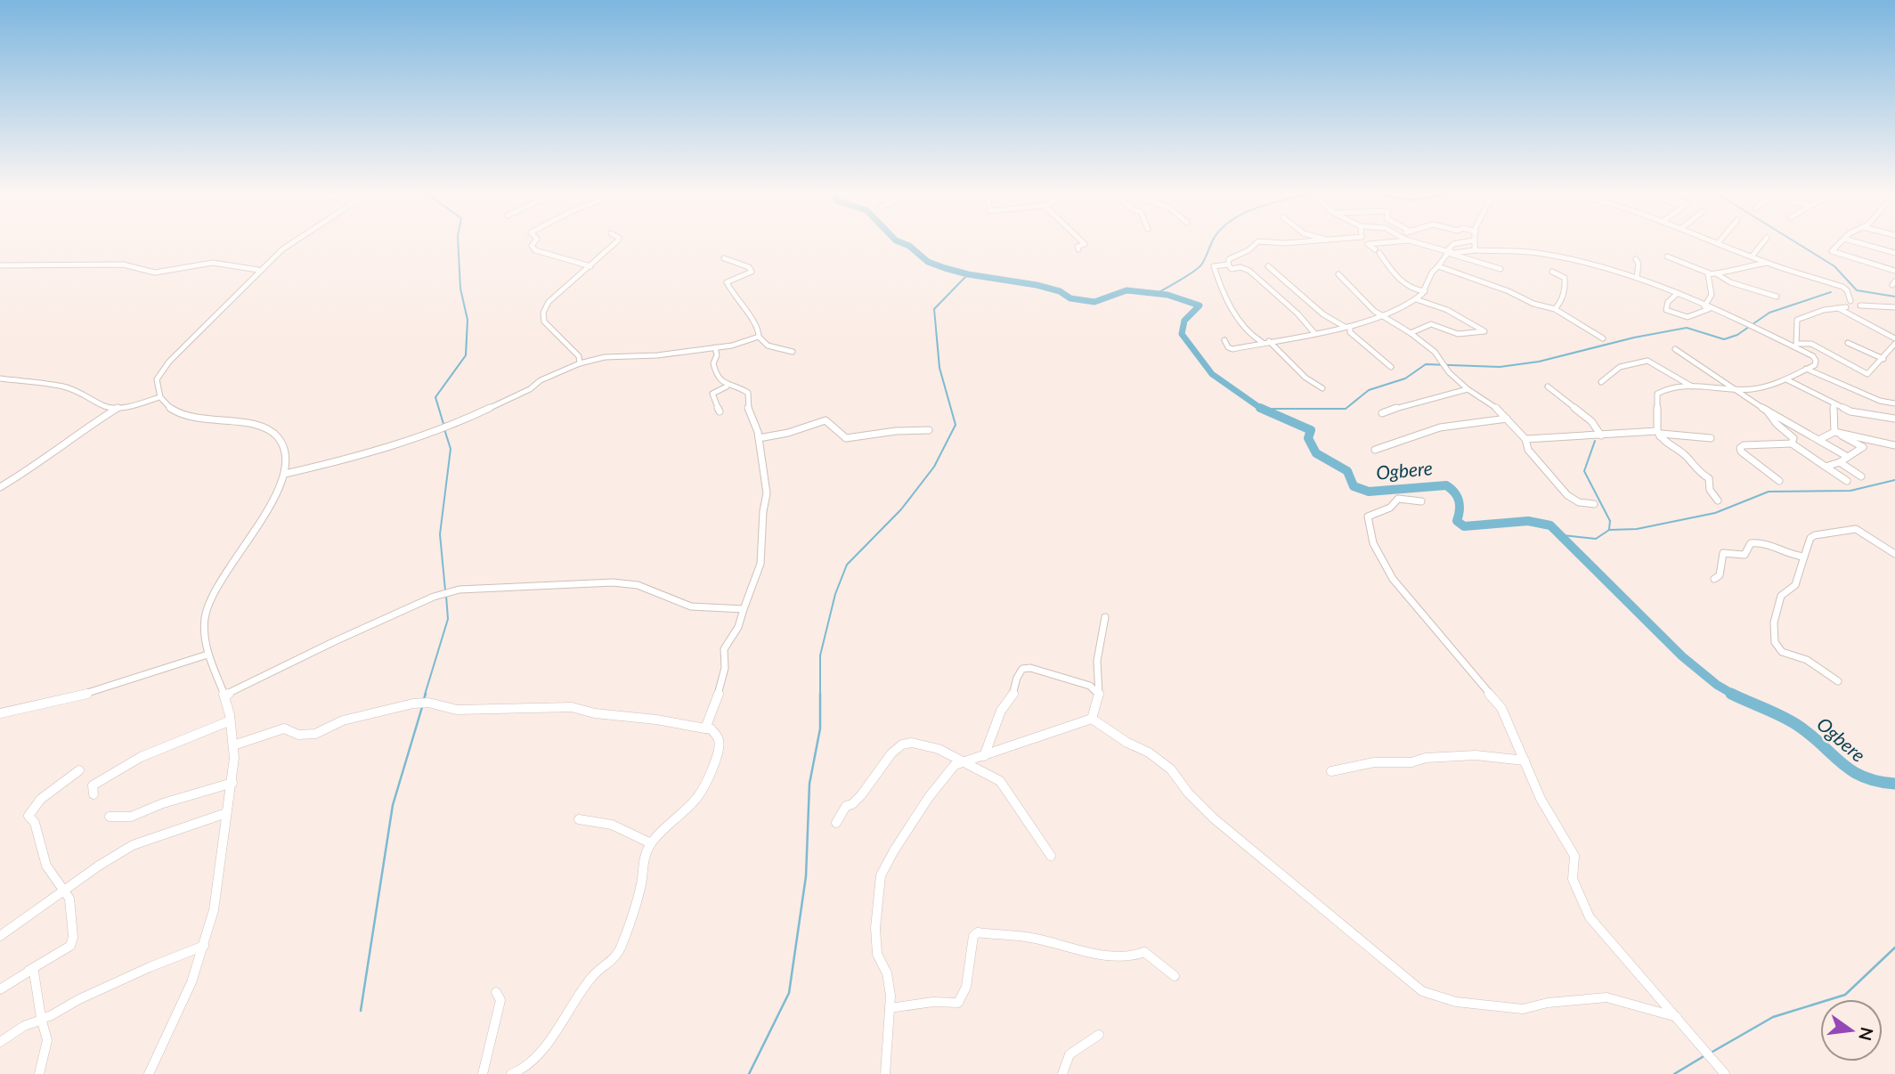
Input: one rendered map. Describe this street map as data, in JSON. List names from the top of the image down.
{
  "water": ["Ogbere"],
  "north": "right"
}
